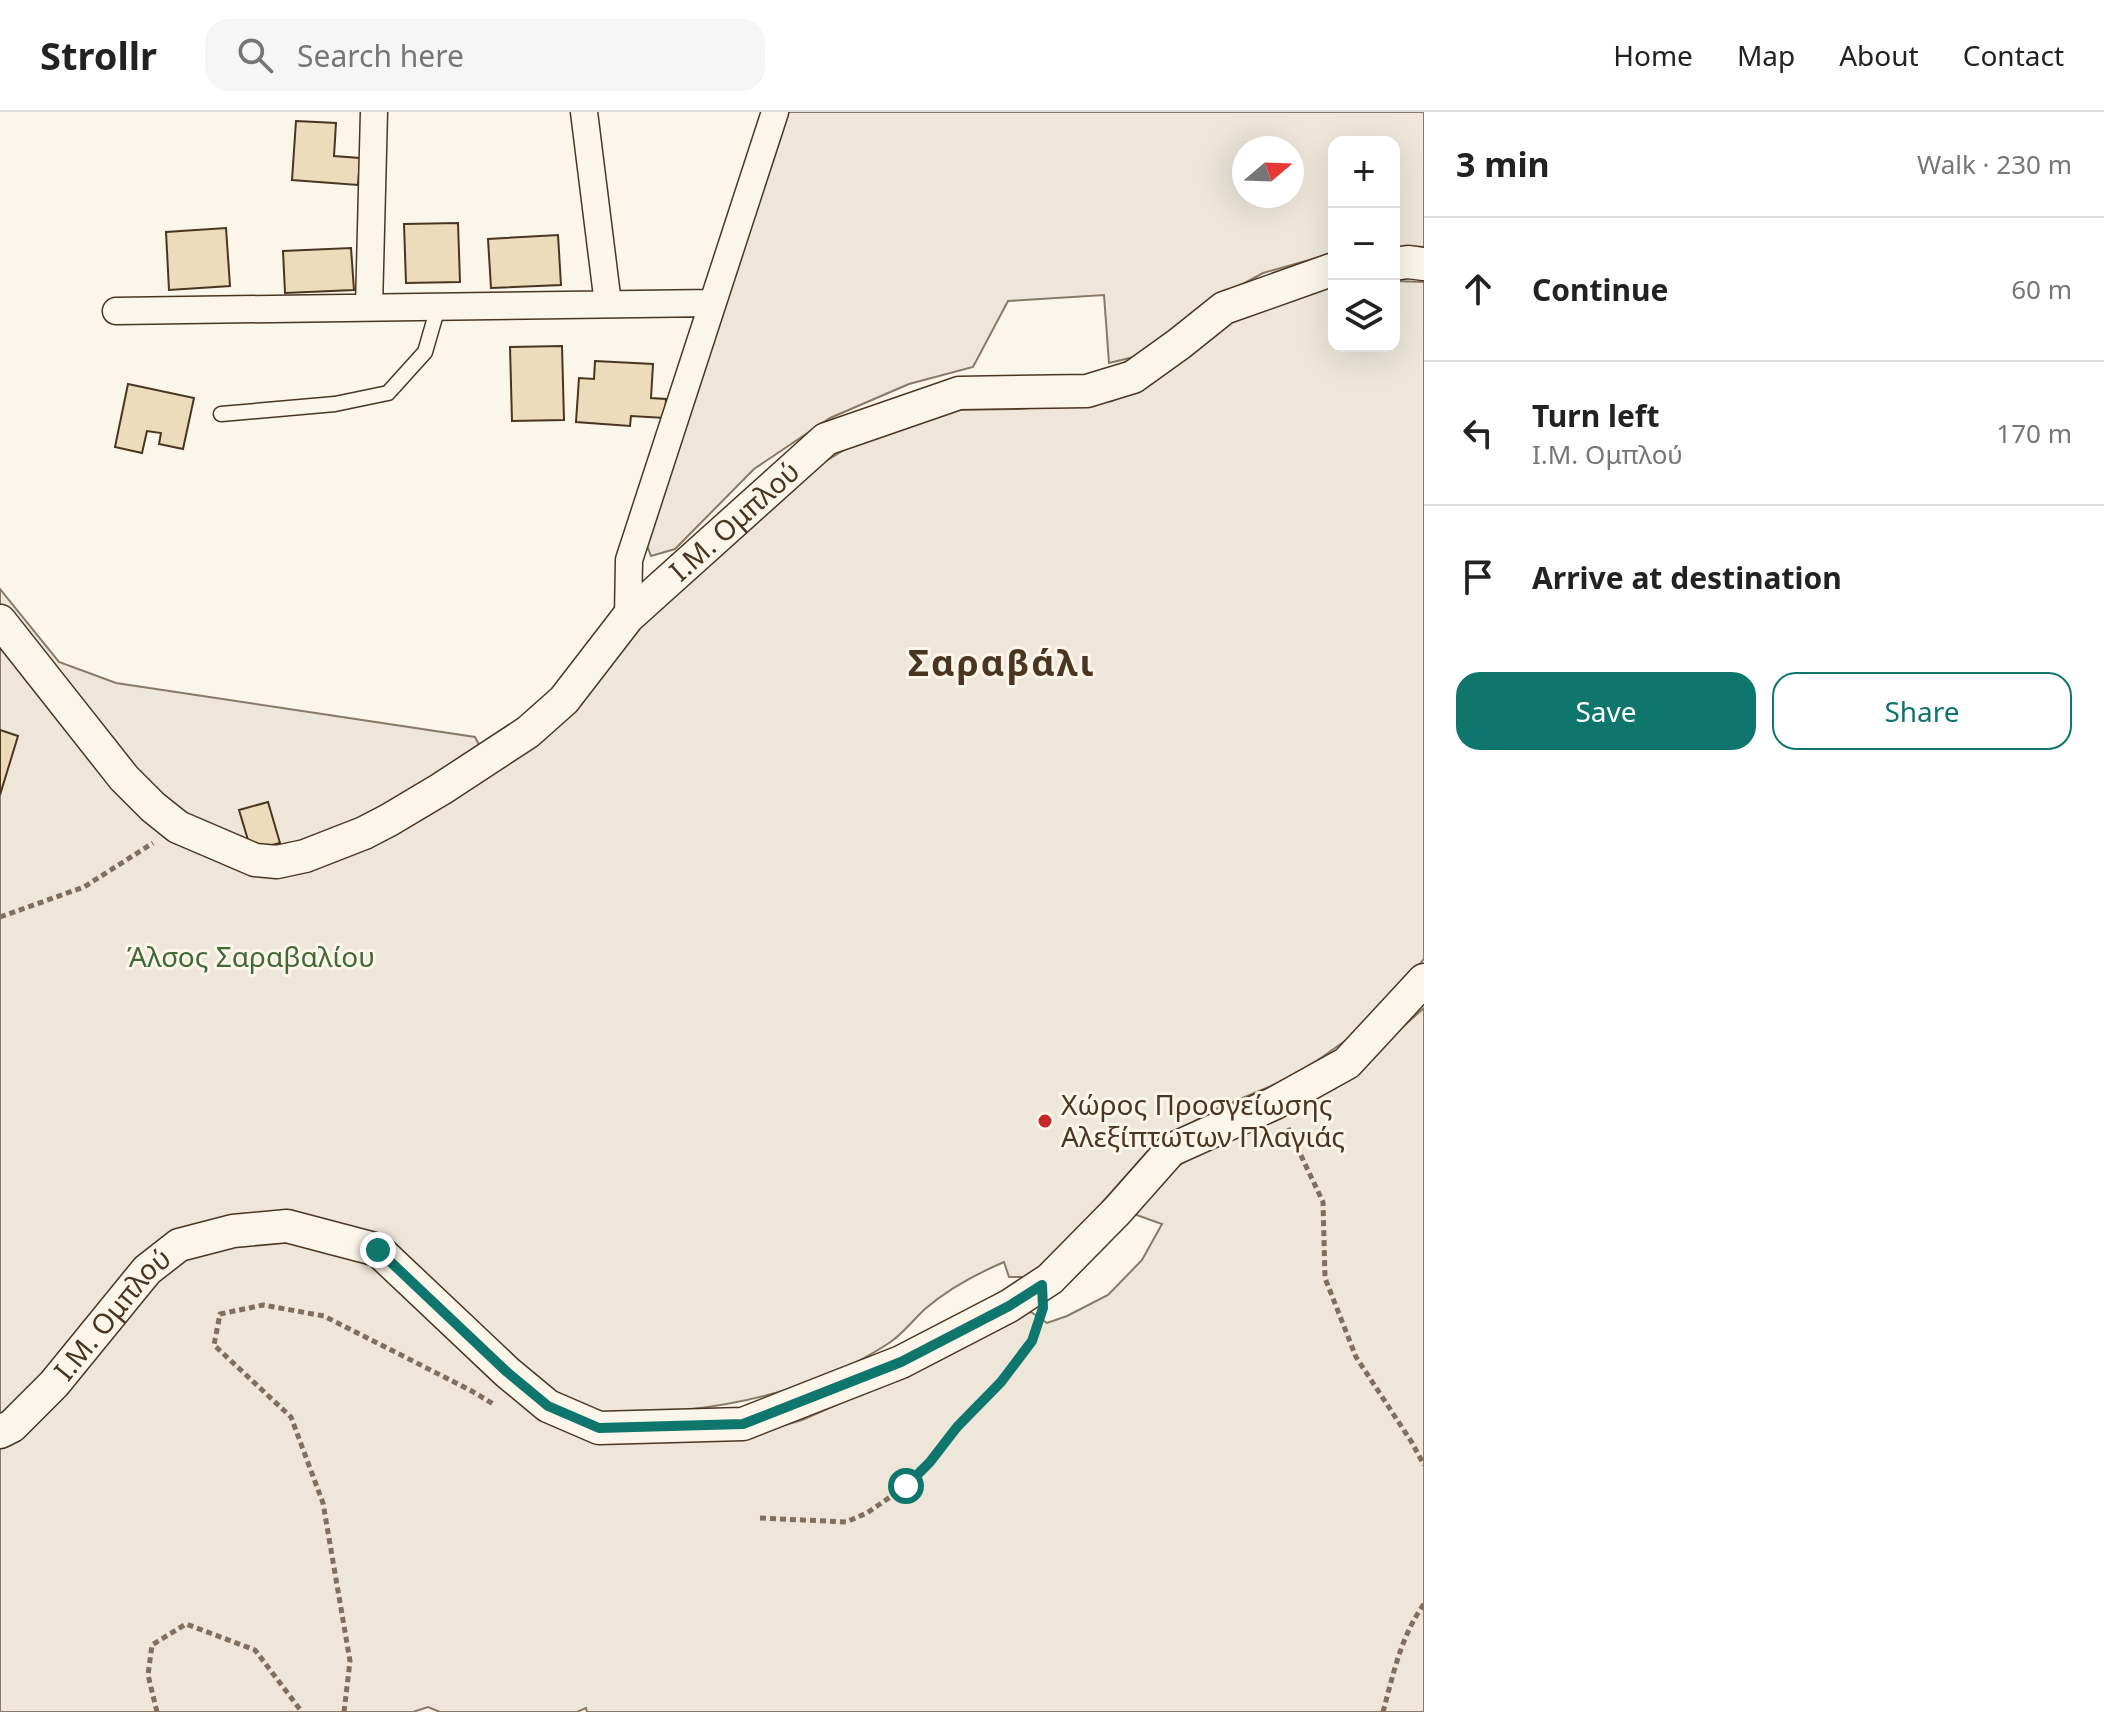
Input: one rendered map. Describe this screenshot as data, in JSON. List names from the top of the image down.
{
  "streets": {
    "street": ["Ι.Μ. Ομπλού"]
  },
  "districts": ["Σαραβάλι"],
  "parks": ["Άλσος Σαραβαλίου"],
  "places": ["Χώρος Προσγείωσης Αλεξίπτωτων Πλαγιάς"],
  "north": "right",
  "page": {
    "header": "Strollr",
    "search": "Search here",
    "nav": [
      "Home",
      "Map",
      "About",
      "Contact"
    ],
    "heading": ["3 min", "Walk · 230 m"],
    "map_buttons": ["+", "−"],
    "list": [
      ["Continue", "60 m"],
      ["Turn left", "Ι.Μ. Ομπλού", "170 m"],
      "Arrive at destination"
    ],
    "buttons": ["Save", "Share"]
  }
}
